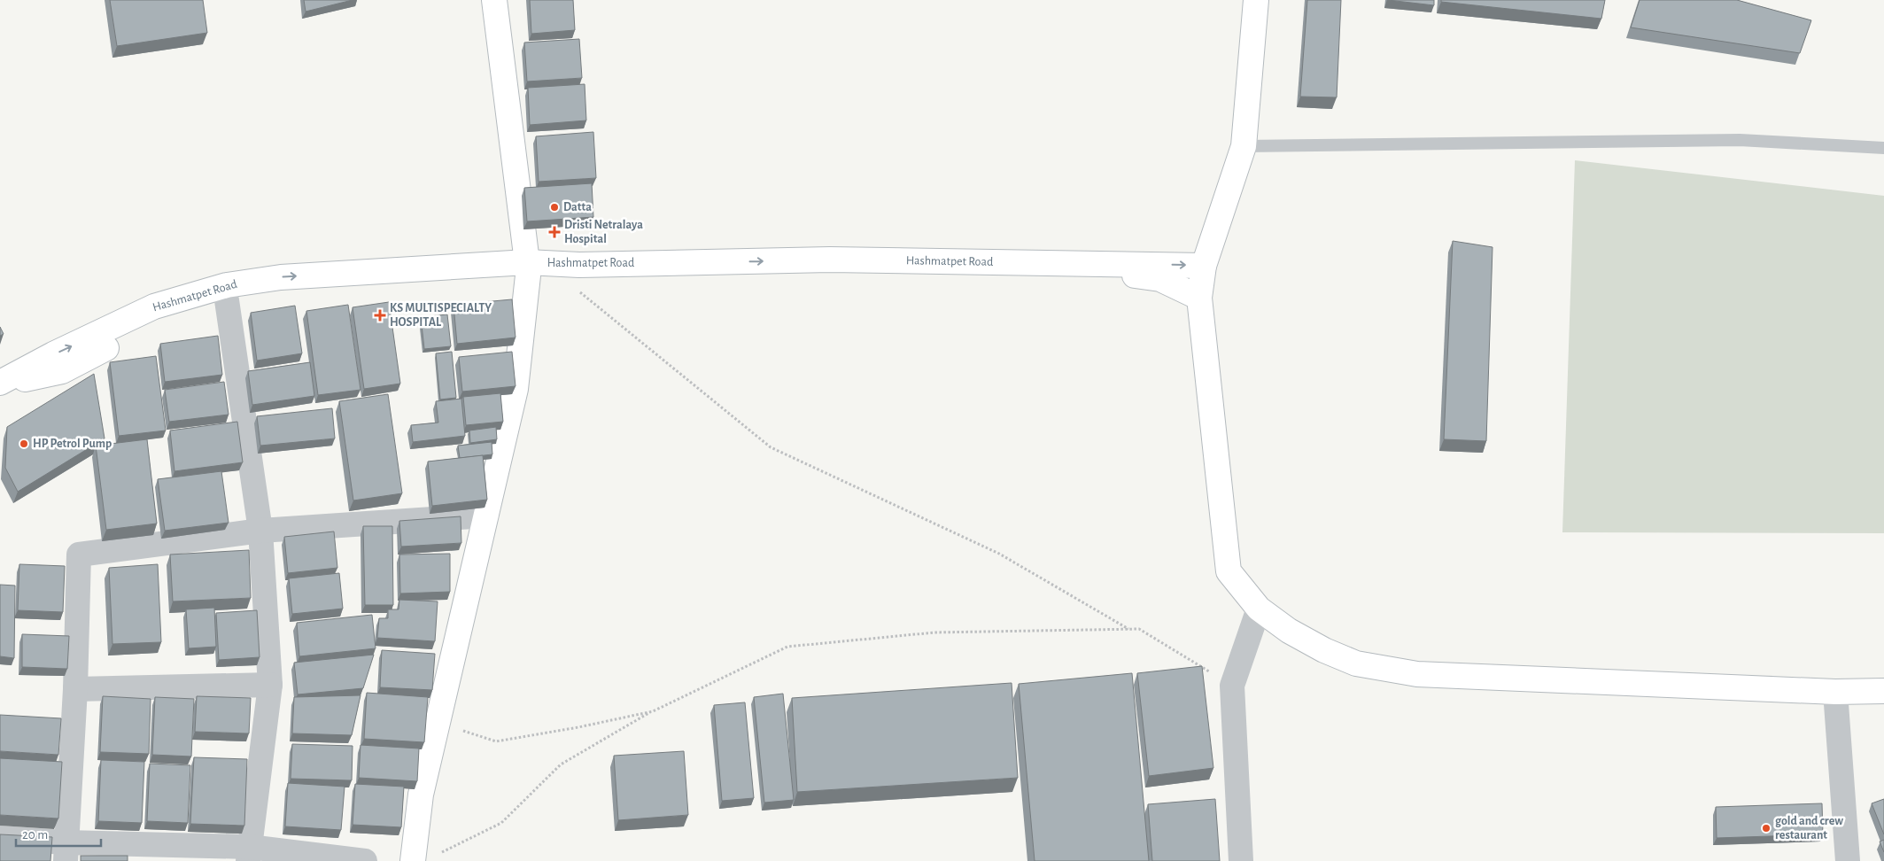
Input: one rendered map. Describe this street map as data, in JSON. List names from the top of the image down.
{
  "streets": {
    "main road": ["Hashmatpet Road"]
  },
  "places": {
    "other": ["Datta", "HP Petrol Pump", "gold and crew restaurant"],
    "health": ["Dristi Netralaya Hospital", "KS MULTISPECIALTY HOSPITAL"]
  },
  "scale_bar": "20 m"
}
